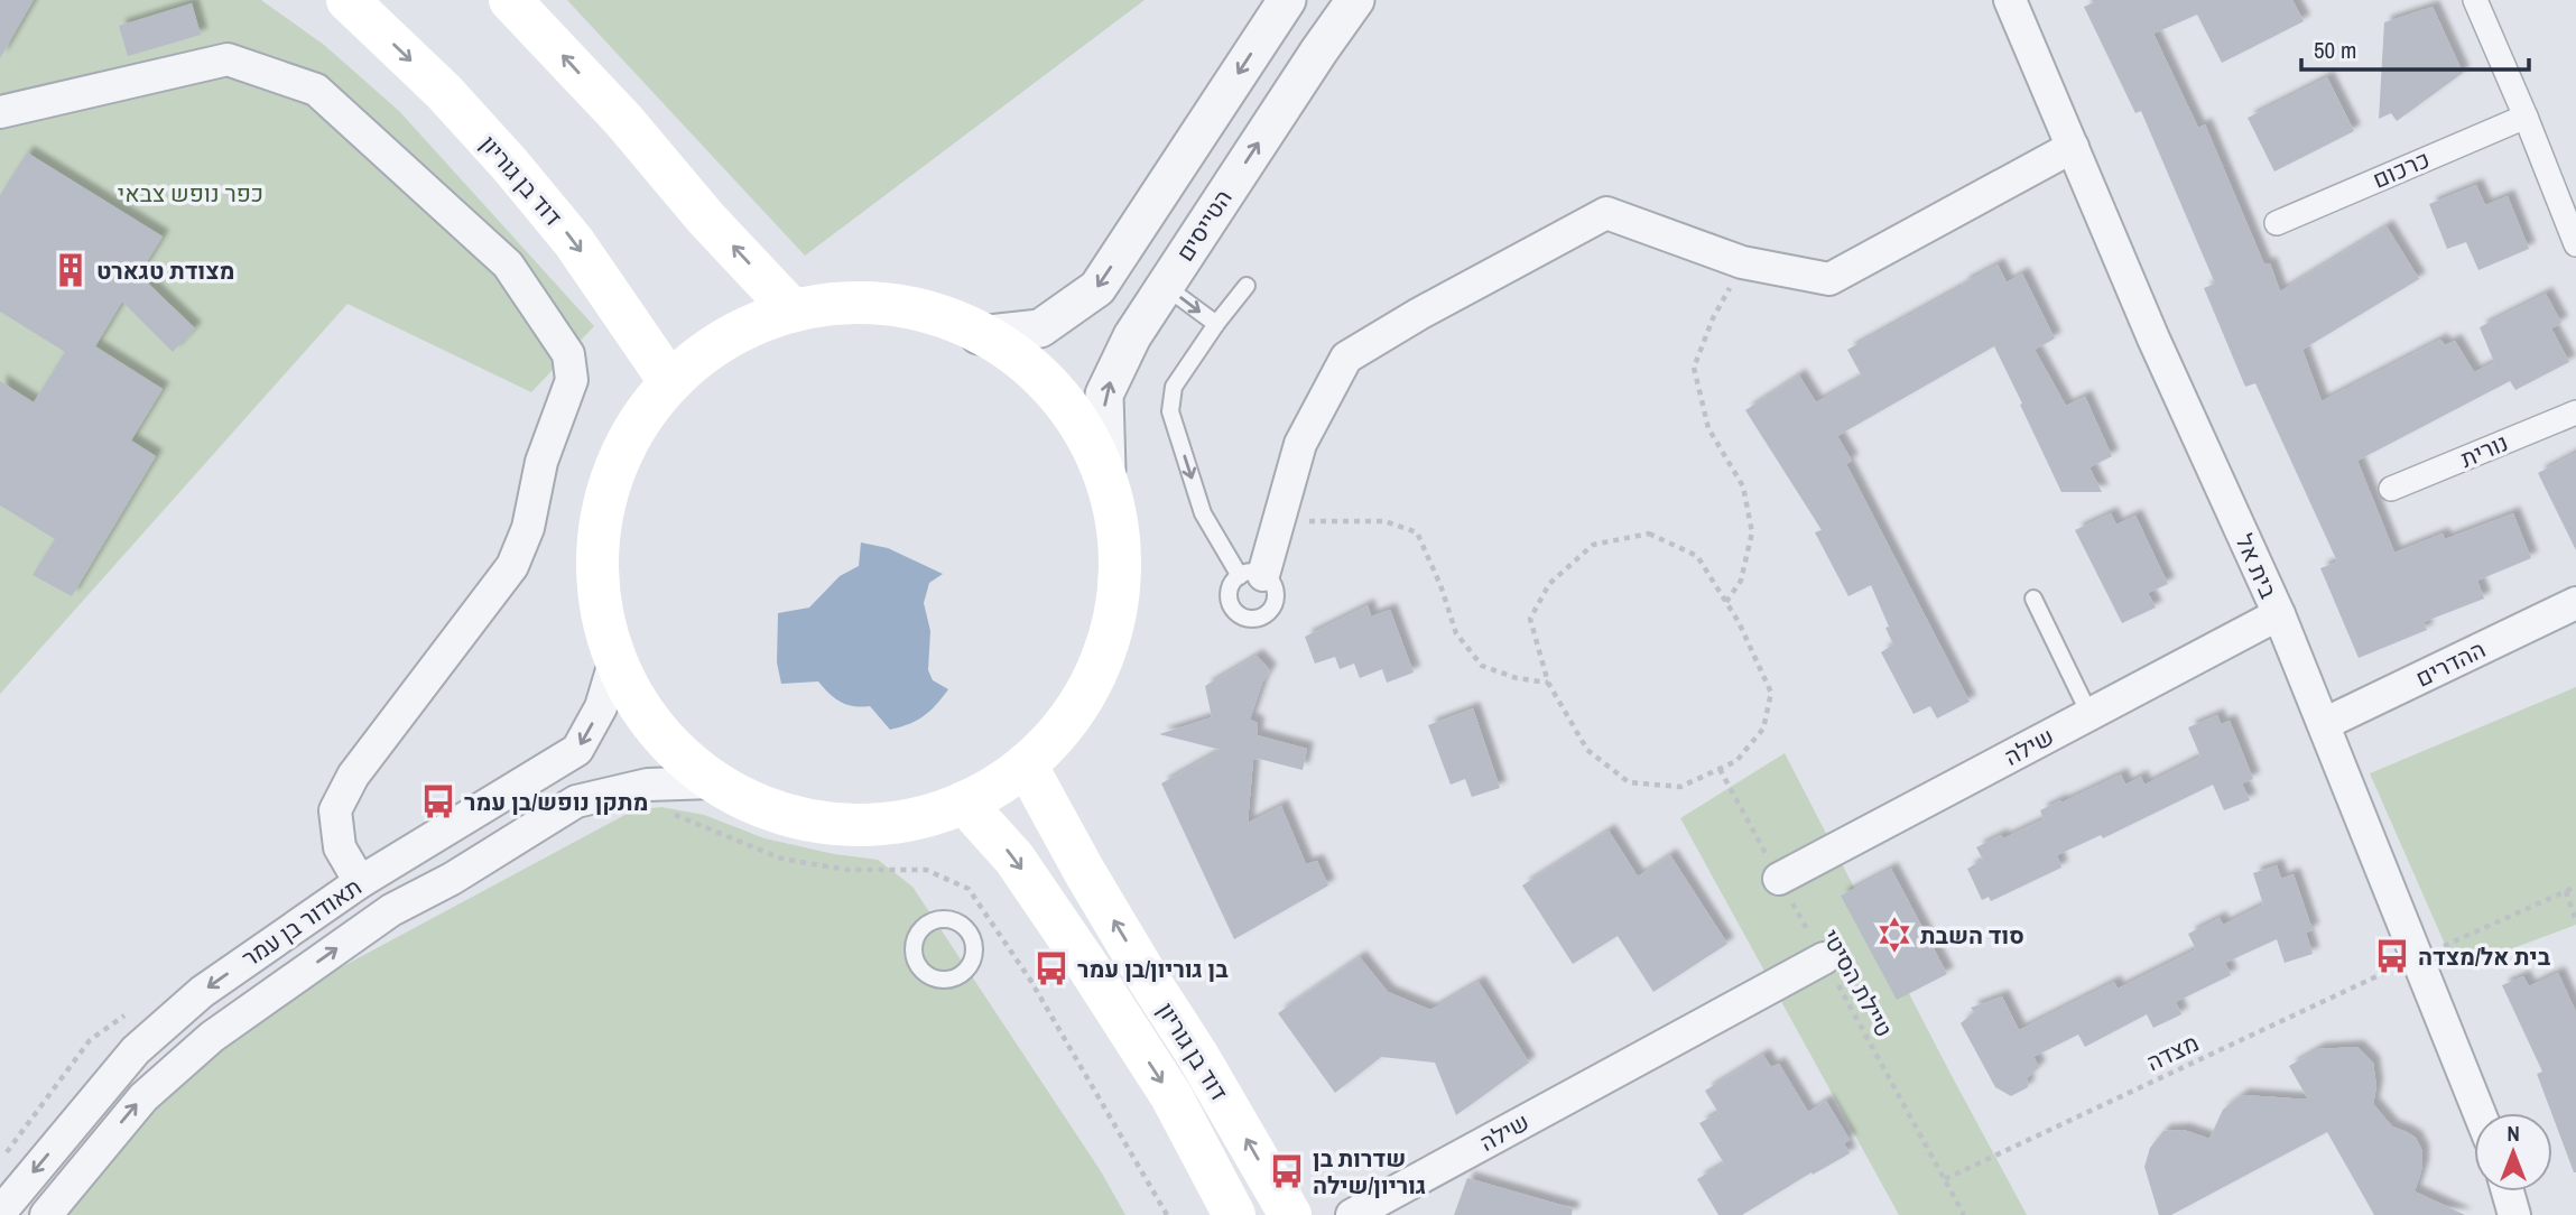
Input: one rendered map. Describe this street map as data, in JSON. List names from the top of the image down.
{
  "streets": {
    "main road": ["דוד בן גוריון"],
    "street": [
      "כרכום",
      "הטייסים",
      "נורית",
      "בית אל",
      "ההדרים",
      "שילה",
      "תאודור בן עמר"
    ],
    "path": ["טיילת הסיטי", "מצדה"]
  },
  "crossings": [
    ["בית אל", "ההדרים"],
    ["בית אל", "שילה"],
    ["בית אל", "מצדה"],
    ["שילה", "טיילת הסיטי"],
    ["טיילת הסיטי", "מצדה"]
  ],
  "parks": ["כפר נופש צבאי"],
  "places": {
    "building": ["מצודת טגארט"],
    "bus stop": [
      "מתקן נופש/בן עמר",
      "בית אל/מצדה",
      "בן גוריון/בן עמר",
      "שדרות בן גוריון/שילה"
    ],
    "synagogue": ["סוד השבת"]
  },
  "scale_bar": "50 m",
  "north": "top"
}
